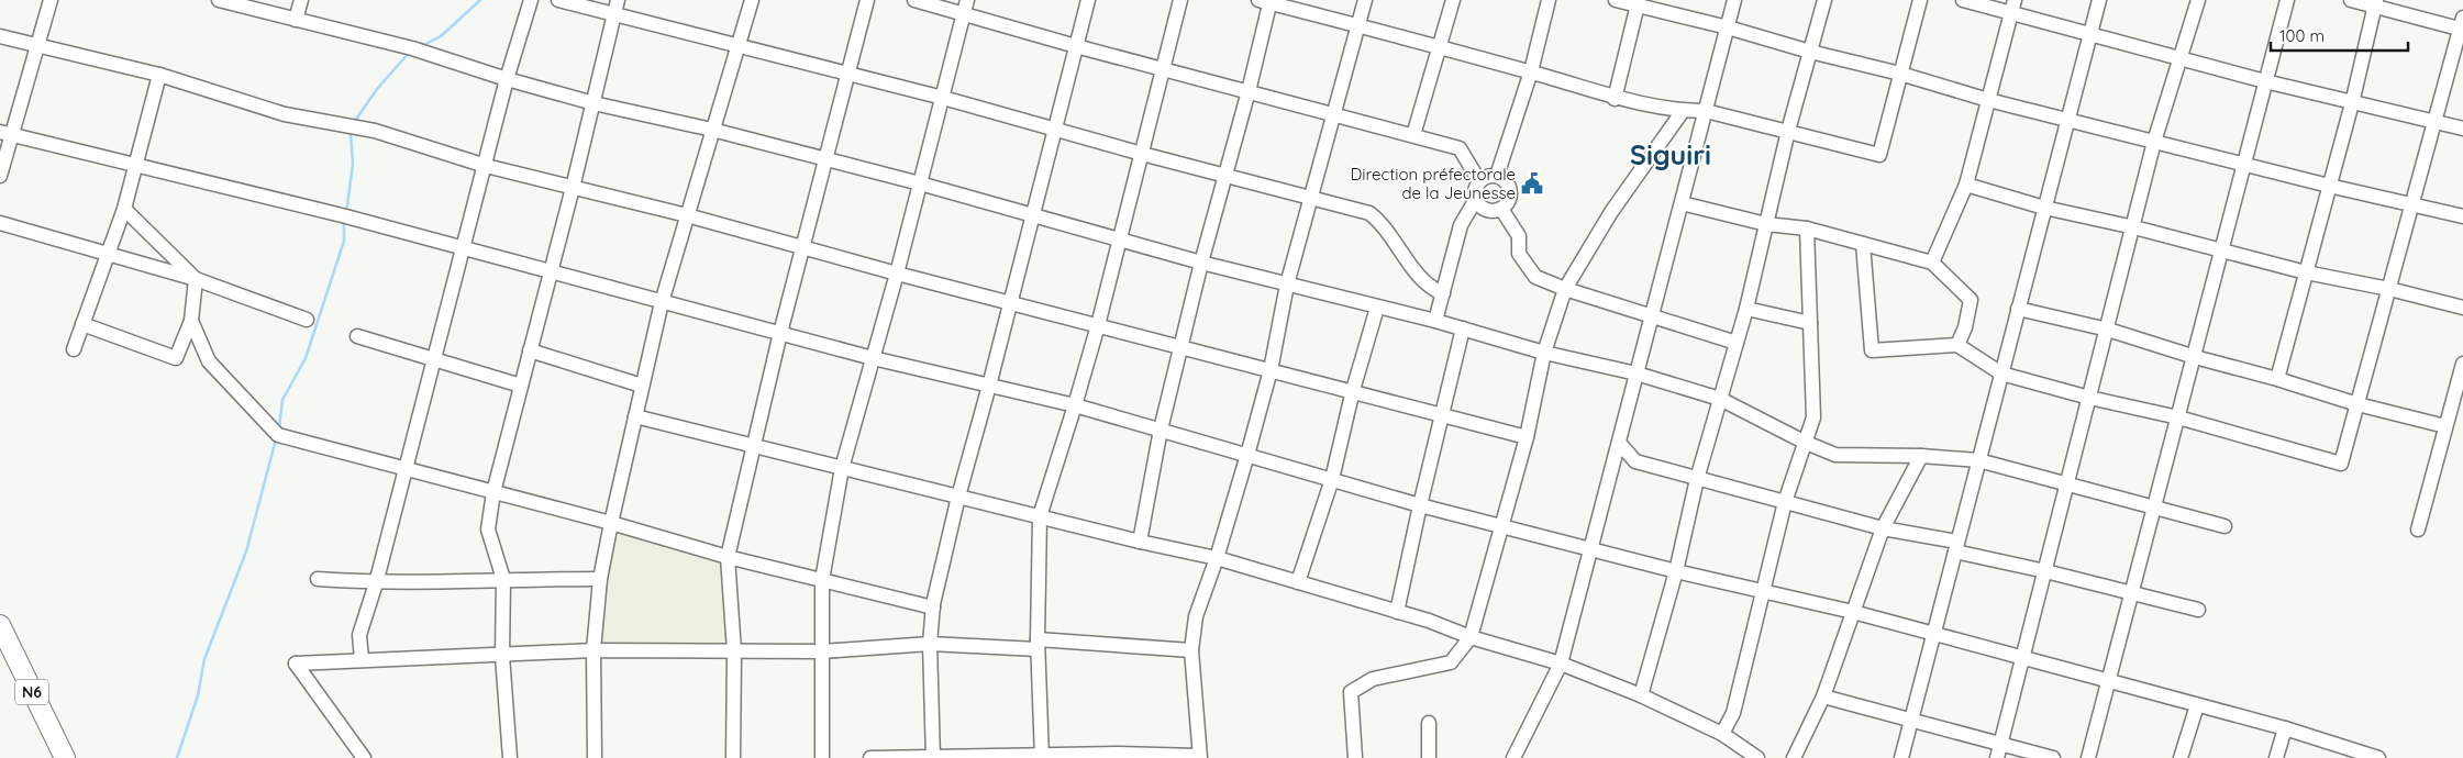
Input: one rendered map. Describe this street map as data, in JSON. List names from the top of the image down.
{
  "streets": {
    "highway": ["N6"]
  },
  "districts": ["Siguiri"],
  "places": {
    "public building": ["Direction préfectorale de la Jeunesse"]
  },
  "scale_bar": "100 m"
}
